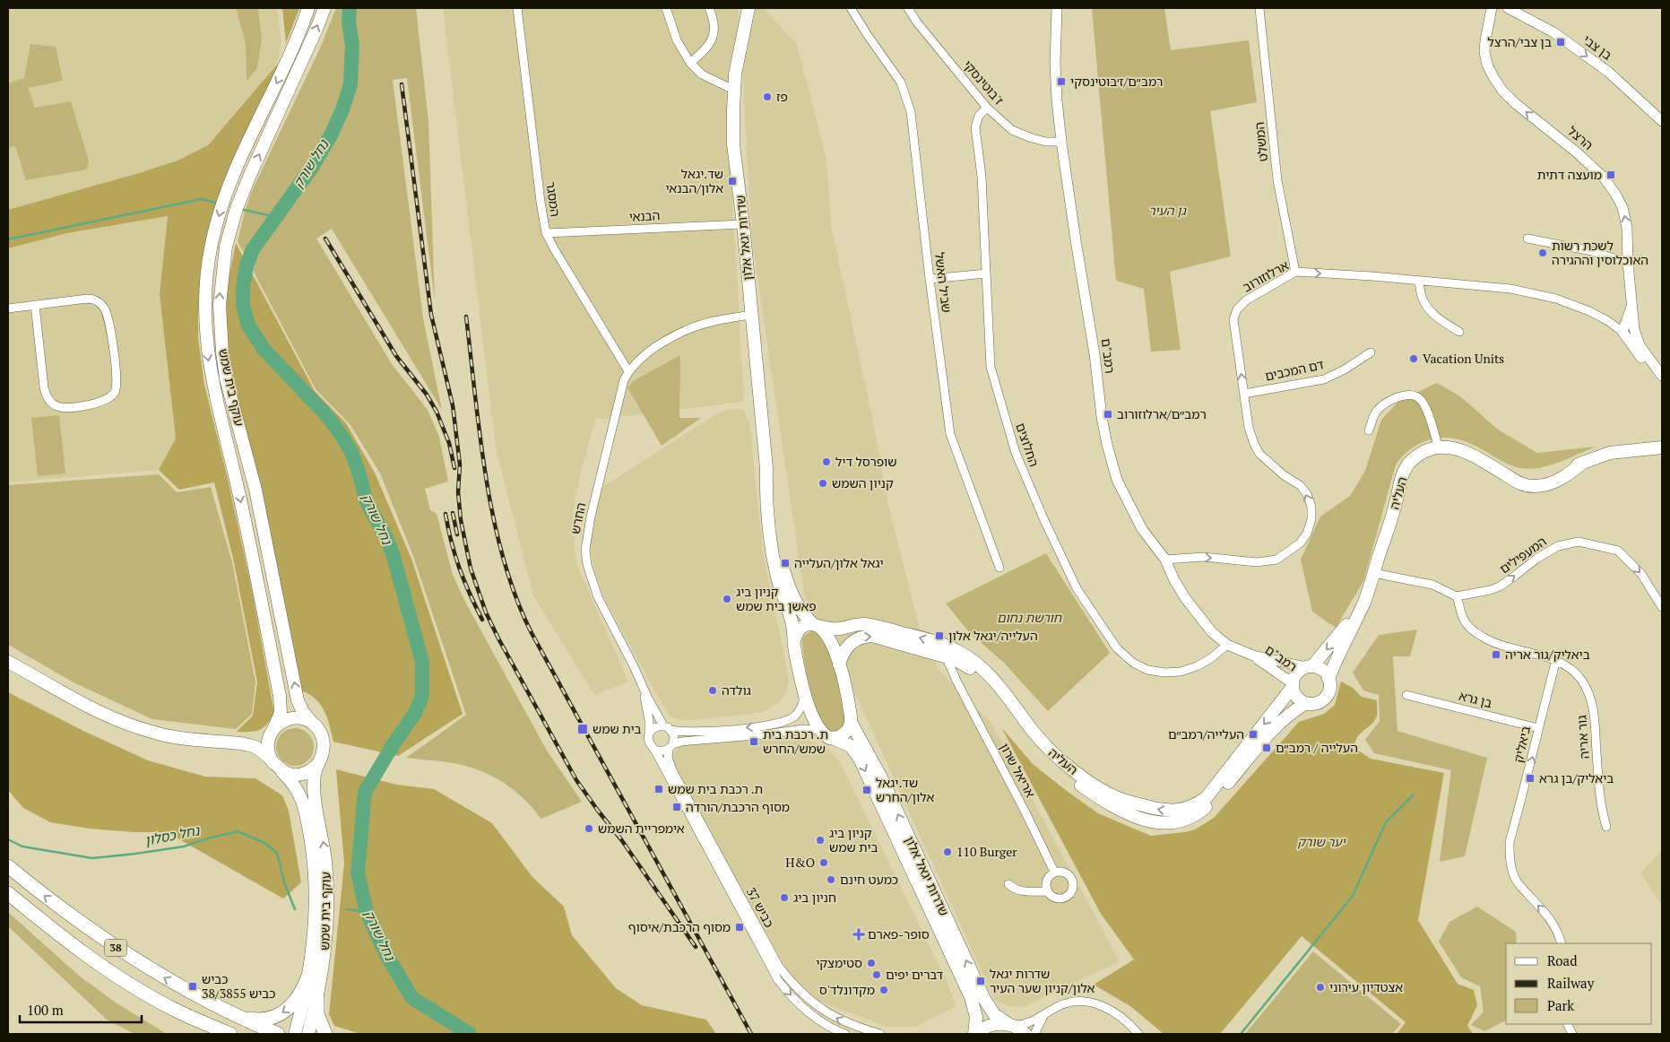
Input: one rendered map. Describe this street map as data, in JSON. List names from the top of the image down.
{
  "streets": {
    "highway": ["38"],
    "main road": ["שדרות יגאל אלון", "עוקף בית שמש", "העליה"],
    "street": [
      "בן צבי",
      "ז'בוטינסקי",
      "הרצל",
      "המשלט",
      "המסגר",
      "הבנאי",
      "ארלוזורוב",
      "שביל האשל",
      "רמב\"ם",
      "דם המכבים",
      "החלוצים",
      "החרש",
      "המעפילים",
      "בן גרא",
      "גור אריה",
      "ביאליק",
      "אריאל שרון",
      "כביש 37"
    ]
  },
  "crossings": [
    ["ז'בוטינסקי", "רמב\"ם"],
    ["ז'בוטינסקי", "החלוצים"],
    ["הרצל", "ארלוזורוב"],
    ["המשלט", "ארלוזורוב"],
    ["המסגר", "הבנאי"],
    ["המסגר", "החרש"],
    ["הבנאי", "שדרות יגאל אלון"],
    ["שדרות יגאל אלון", "העליה"],
    ["ארלוזורוב", "רמב\"ם"],
    ["ארלוזורוב", "דם המכבים"],
    ["רמב\"ם", "החלוצים"],
    ["רמב\"ם", "העליה"],
    ["העליה", "אריאל שרון"],
    ["החרש", "כביש 37"],
    ["בן גרא", "ביאליק"],
    ["גור אריה", "ביאליק"]
  ],
  "one_way": [
    "בן צבי",
    "הרצל",
    "המעפילים",
    "ביאליק"
  ],
  "water": ["נחל שורק", "נחל כסלון"],
  "parks": ["גן העיר", "חורשת נחום", "יער שורק"],
  "places": {
    "transit": [
      "בן צבי/הרצל",
      "רמב״ם/ז׳בוטינסקי",
      "מועצה דתית",
      "שד.יגאל אלון/הבנאי",
      "רמב״ם/ארלוזורוב",
      "יגאל אלון/העלייה",
      "העלייה/יגאל אלון",
      "ביאליק/גור אריה",
      "בית שמש",
      "העלייה/רמב״ם",
      "ת. רכבת בית שמש/החרש",
      "העלייה / רמב״ם",
      "ביאליק/בן גרא",
      "ת. רכבת בית שמש",
      "שד.יגאל אלון/החרש",
      "מסוף הרכבת/הורדה",
      "מסוף הרכבת/איסוף",
      "שדרות יגאל אלון/קניון שער העיר",
      "כביש 38/כביש 3855"
    ],
    "other": [
      "פז",
      "לשכת רשות האוכלוסין וההגירה",
      "Vacation Units",
      "שופרסל דיל",
      "קניון השמש",
      "קניון ביג פאשן בית שמש",
      "גולדה",
      "אימפריית השמש",
      "קניון ביג בית שמש",
      "110 Burger",
      "H&O",
      "כמעט חינם",
      "חניון ביג",
      "סטימצקי",
      "דברים יפים",
      "אצטדיון עירוני",
      "מקדונלד'ס"
    ],
    "health": ["סופר-פארם"]
  },
  "legend": ["Road", "Railway", "Park"],
  "scale_bar": "100 m"
}
